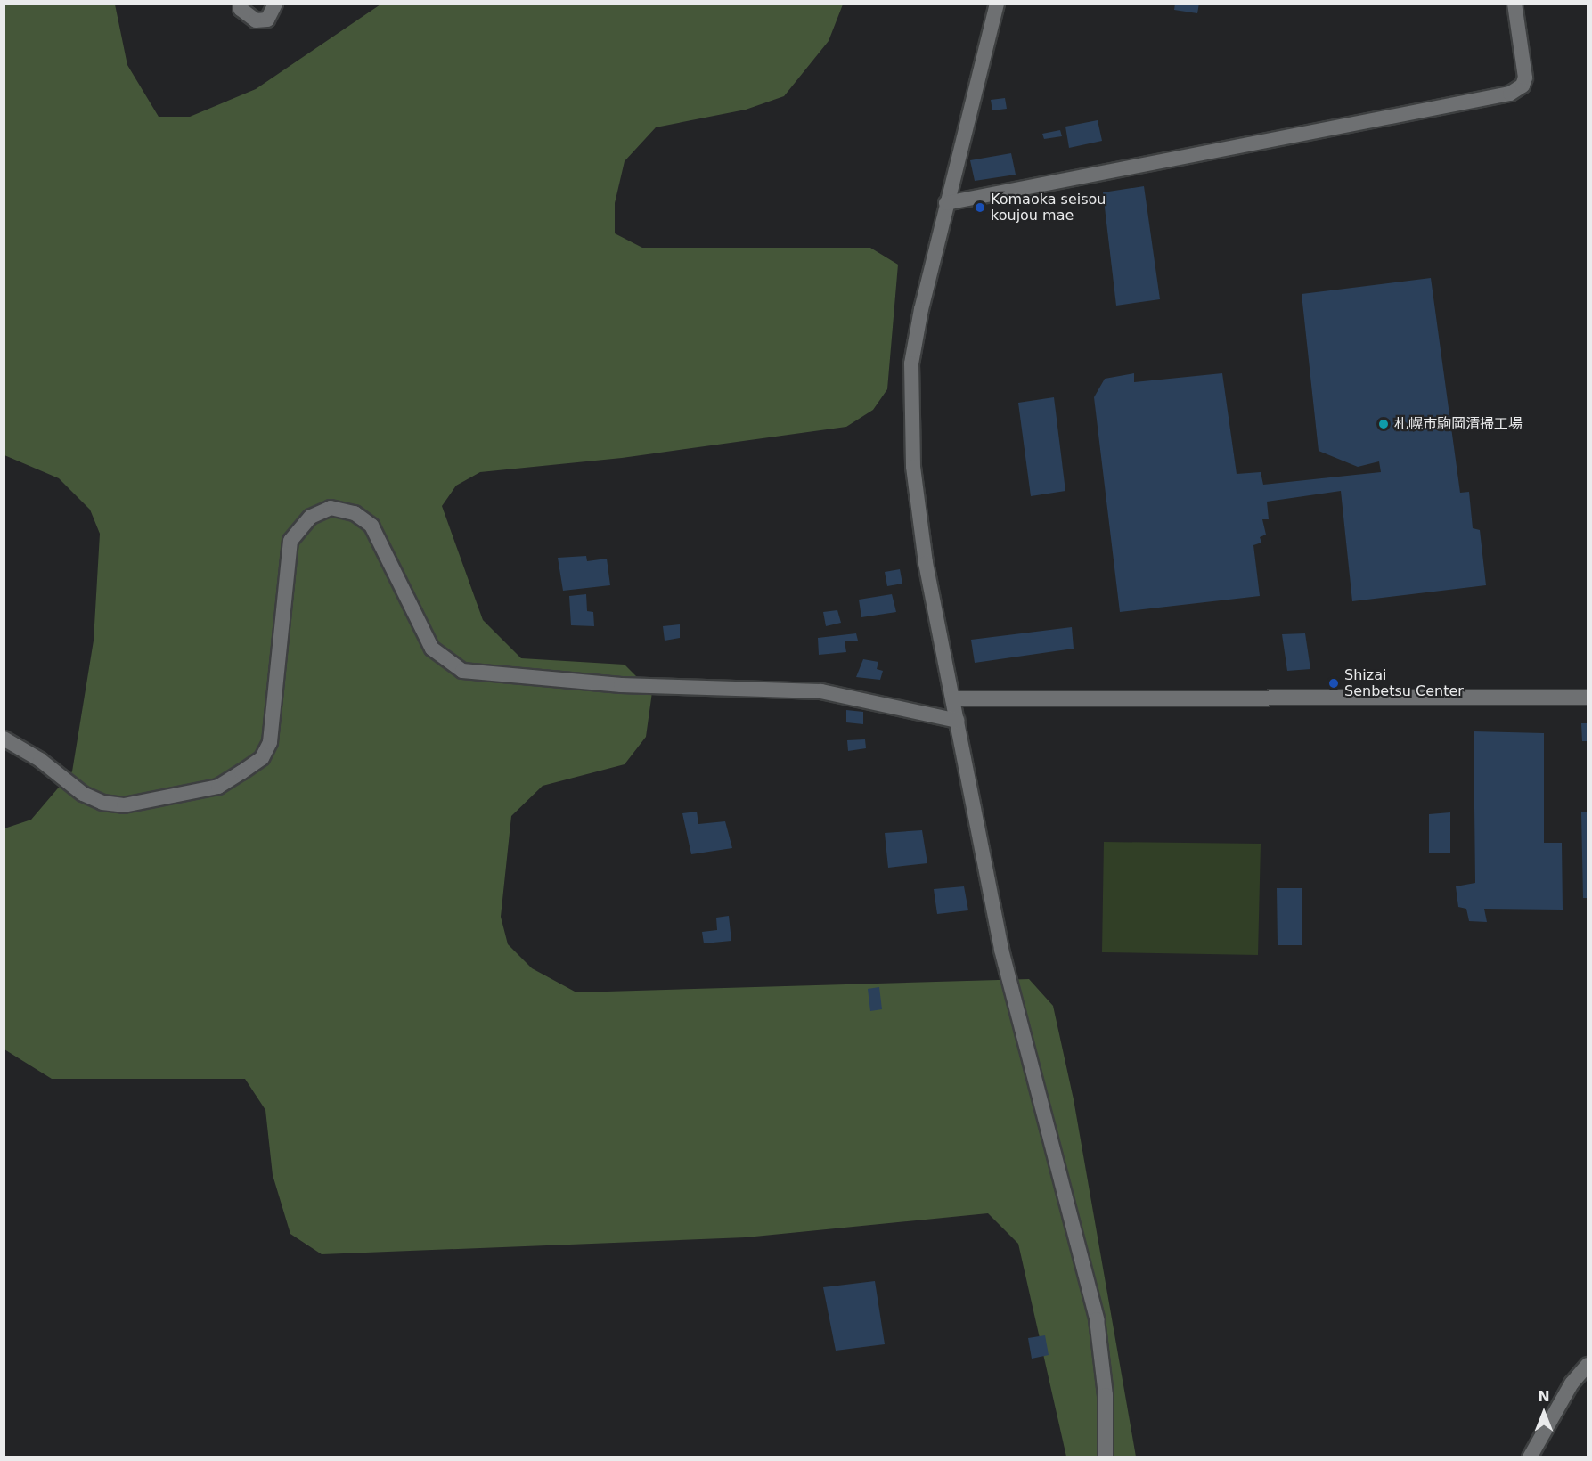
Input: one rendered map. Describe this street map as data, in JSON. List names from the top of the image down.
{
  "places": ["Komaoka seisou koujou mae", "札幌市駒岡清掃工場", "Shizai Senbetsu Center"],
  "north": "top"
}
